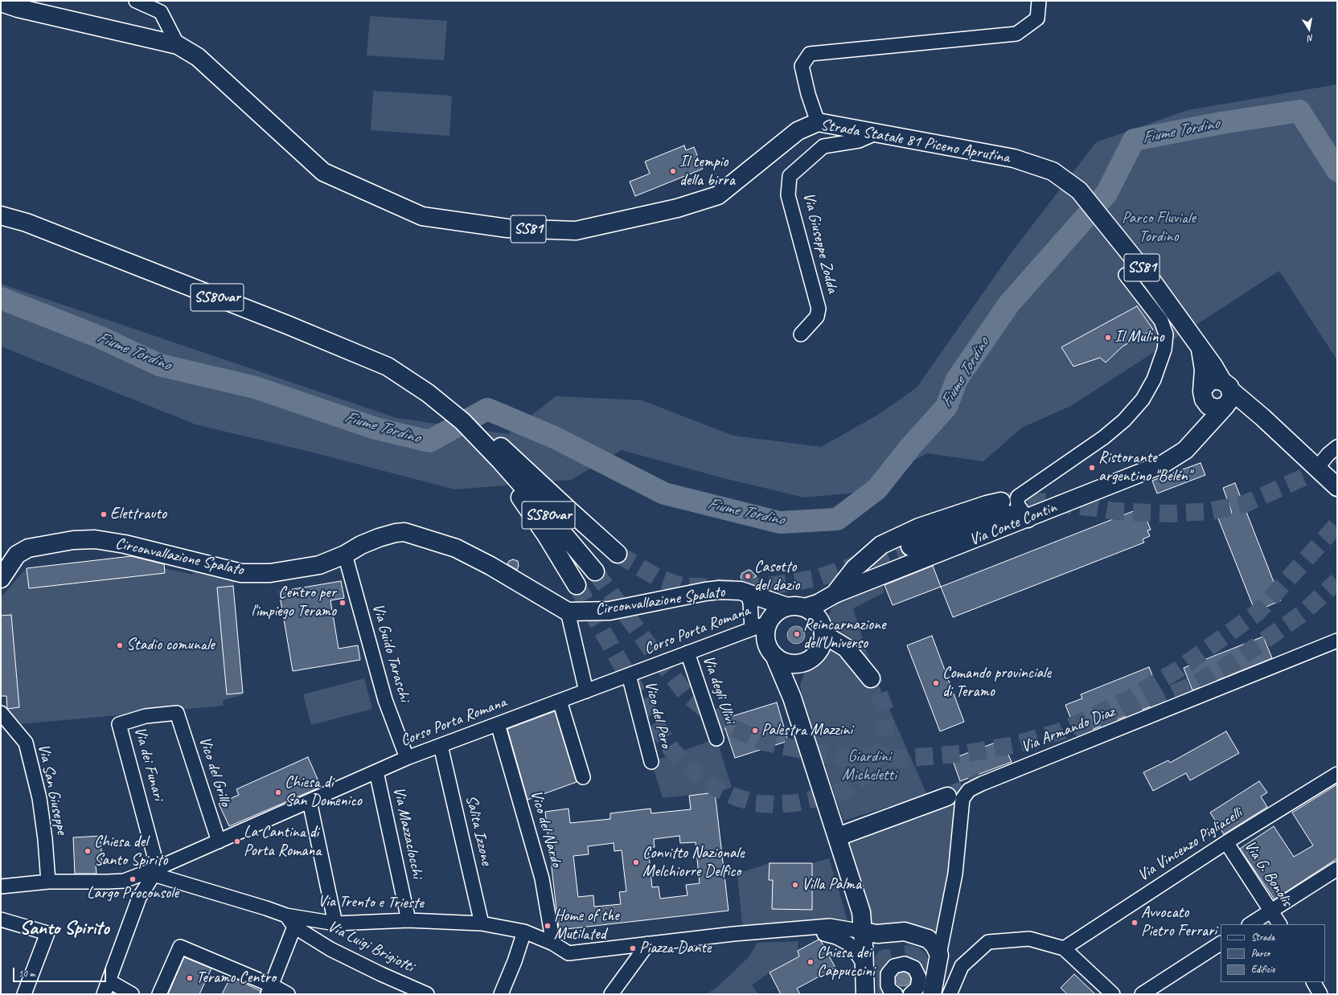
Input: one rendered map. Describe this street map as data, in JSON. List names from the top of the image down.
{
  "streets": {
    "main road": [
      "Strada Statale 81 Piceno Aprutina",
      "SS81",
      "SS80var",
      "Via Conte Contin",
      "Circonvallazione Spalato"
    ],
    "street": [
      "Via Giuseppe Zodda",
      "Corso Porta Romana",
      "Via Guido Taraschi",
      "Via degli Ulivi",
      "Vico del Pero",
      "Via Armando Diaz",
      "Via dei Funari",
      "Vico del Grillo",
      "Via San Giuseppe",
      "Vico del Nardo",
      "Salita Izzone",
      "Via Mazzaclocchi",
      "Via Vincenzo Pigliacelli",
      "Via G. Bonolis",
      "Via Trento e Trieste",
      "Via Luigi Brigiotti"
    ]
  },
  "crossings": [
    ["Strada Statale 81 Piceno Aprutina", "Via Giuseppe Zodda"],
    ["Strada Statale 81 Piceno Aprutina", "Via Conte Contin"],
    ["Via Conte Contin", "Circonvallazione Spalato"],
    ["Via Conte Contin", "Corso Porta Romana"],
    ["Circonvallazione Spalato", "Corso Porta Romana"],
    ["Circonvallazione Spalato", "Via Guido Taraschi"],
    ["Corso Porta Romana", "Via Guido Taraschi"],
    ["Corso Porta Romana", "Via degli Ulivi"],
    ["Corso Porta Romana", "Vico del Pero"],
    ["Corso Porta Romana", "Via dei Funari"],
    ["Corso Porta Romana", "Vico del Grillo"],
    ["Corso Porta Romana", "Vico del Nardo"],
    ["Corso Porta Romana", "Salita Izzone"],
    ["Corso Porta Romana", "Via Mazzaclocchi"],
    ["Corso Porta Romana", "Via Trento e Trieste"],
    ["Via dei Funari", "Vico del Grillo"],
    ["Via dei Funari", "Via Trento e Trieste"],
    ["Vico del Nardo", "Via Trento e Trieste"],
    ["Salita Izzone", "Via Trento e Trieste"],
    ["Via Mazzaclocchi", "Via Trento e Trieste"],
    ["Via Vincenzo Pigliacelli", "Via G. Bonolis"],
    ["Via Trento e Trieste", "Via Luigi Brigiotti"]
  ],
  "districts": ["Santo Spirito"],
  "water": ["Fiume Tordino"],
  "parks": ["Parco Fluviale Tordino", "Giardini Micheletti"],
  "places": [
    "Il tempio della birra",
    "Il Mulino",
    "Ristorante argentino \"Belén\"",
    "Elettrauto",
    "Casotto del dazio",
    "Centro per l'impiego Teramo",
    "Reincarnazione dell’Universo",
    "Stadio comunale",
    "Comando provinciale di Teramo",
    "Palestra Mazzini",
    "Chiesa di San Domenico",
    "La Cantina di Porta Romana",
    "Chiesa del Santo Spirito",
    "Convitto Nazionale Melchiorre Delfico",
    "Largo Proconsole",
    "Villa Palma",
    "Avvocato Pietro Ferrari",
    "Home of the Mutilated",
    "Piazza Dante",
    "Chiesa dei Cappuccini",
    "Teramo Centro"
  ],
  "legend": ["Strada", "Parco", "Edificio"],
  "scale_bar": "50 m",
  "north": "bottom"
}
